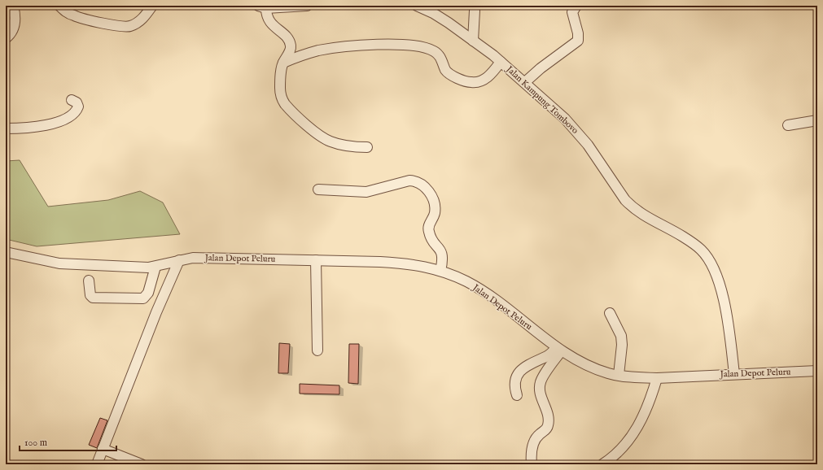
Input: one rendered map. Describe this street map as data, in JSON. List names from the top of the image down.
{
  "streets": {
    "street": ["Jalan Kampung Tombovo", "Jalan Depot Peluru"]
  },
  "crossings": [
    ["Jalan Kampung Tombovo", "Jalan Depot Peluru"]
  ],
  "scale_bar": "100 m"
}
